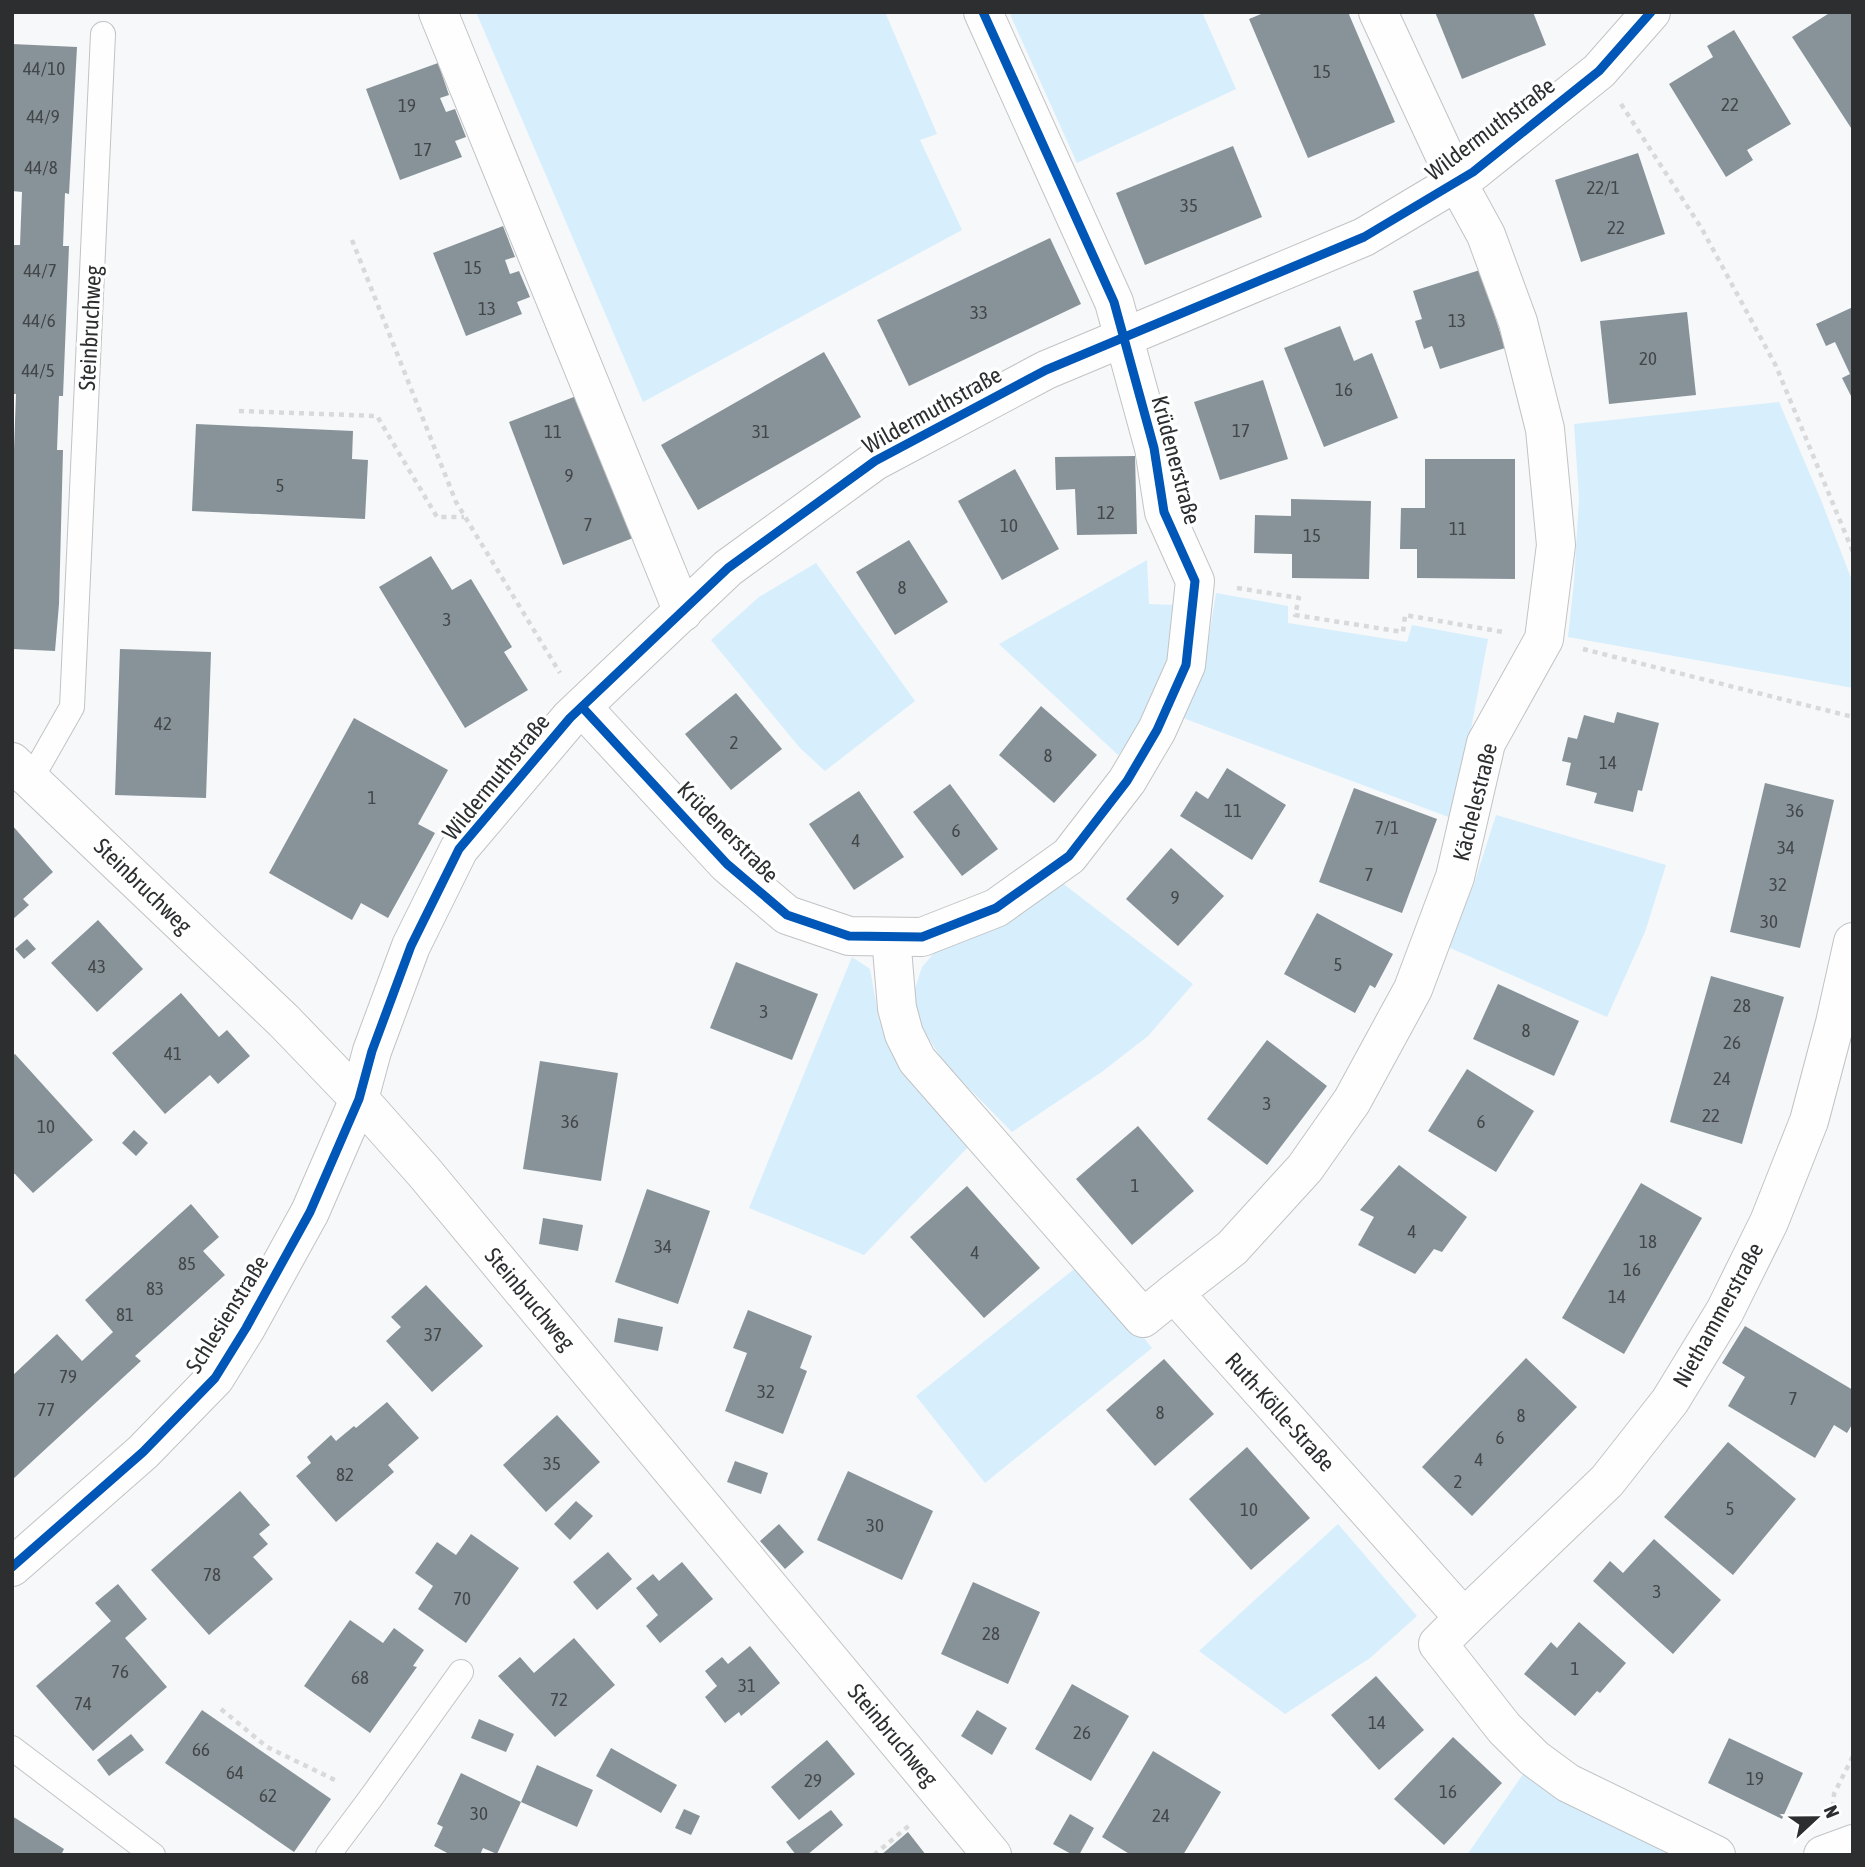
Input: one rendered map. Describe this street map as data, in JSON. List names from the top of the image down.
{
  "streets": {
    "street": [
      "Wildermuthstraße",
      "Steinbruchweg",
      "Krüdenerstraße",
      "Kächelestraße",
      "Schlesienstraße",
      "Niethammerstraße",
      "Ruth-Kölle-Straße"
    ]
  },
  "crossings": [
    ["Wildermuthstraße", "Steinbruchweg"],
    ["Wildermuthstraße", "Krüdenerstraße"],
    ["Wildermuthstraße", "Kächelestraße"],
    ["Wildermuthstraße", "Schlesienstraße"],
    ["Steinbruchweg", "Schlesienstraße"],
    ["Kächelestraße", "Ruth-Kölle-Straße"],
    ["Niethammerstraße", "Ruth-Kölle-Straße"]
  ],
  "house_numbers": [
    "44/10",
    "15",
    "22",
    "19",
    "44/9",
    "17",
    "44/8",
    "22/1",
    "35",
    "22",
    "15",
    "44/7",
    "13",
    "33",
    "44/6",
    "13",
    "20",
    "44/5",
    "16",
    "17",
    "11",
    "31",
    "9",
    "5",
    "12",
    "7",
    "10",
    "11",
    "15",
    "8",
    "3",
    "42",
    "2",
    "8",
    "14",
    "1",
    "11",
    "36",
    "7/1",
    "6",
    "4",
    "34",
    "7",
    "32",
    "9",
    "30",
    "5",
    "43",
    "28",
    "3",
    "8",
    "26",
    "41",
    "24",
    "3",
    "22",
    "36",
    "6",
    "10",
    "1",
    "4",
    "18",
    "34",
    "4",
    "85",
    "16",
    "83",
    "14",
    "81",
    "37",
    "79",
    "32",
    "7",
    "77",
    "8",
    "8",
    "6",
    "4",
    "35",
    "82",
    "2",
    "5",
    "10",
    "30",
    "78",
    "3",
    "70",
    "28",
    "1",
    "76",
    "68",
    "31",
    "72",
    "74",
    "14",
    "26",
    "66",
    "64",
    "19",
    "29",
    "16",
    "62",
    "30",
    "24"
  ],
  "north": "right"
}
